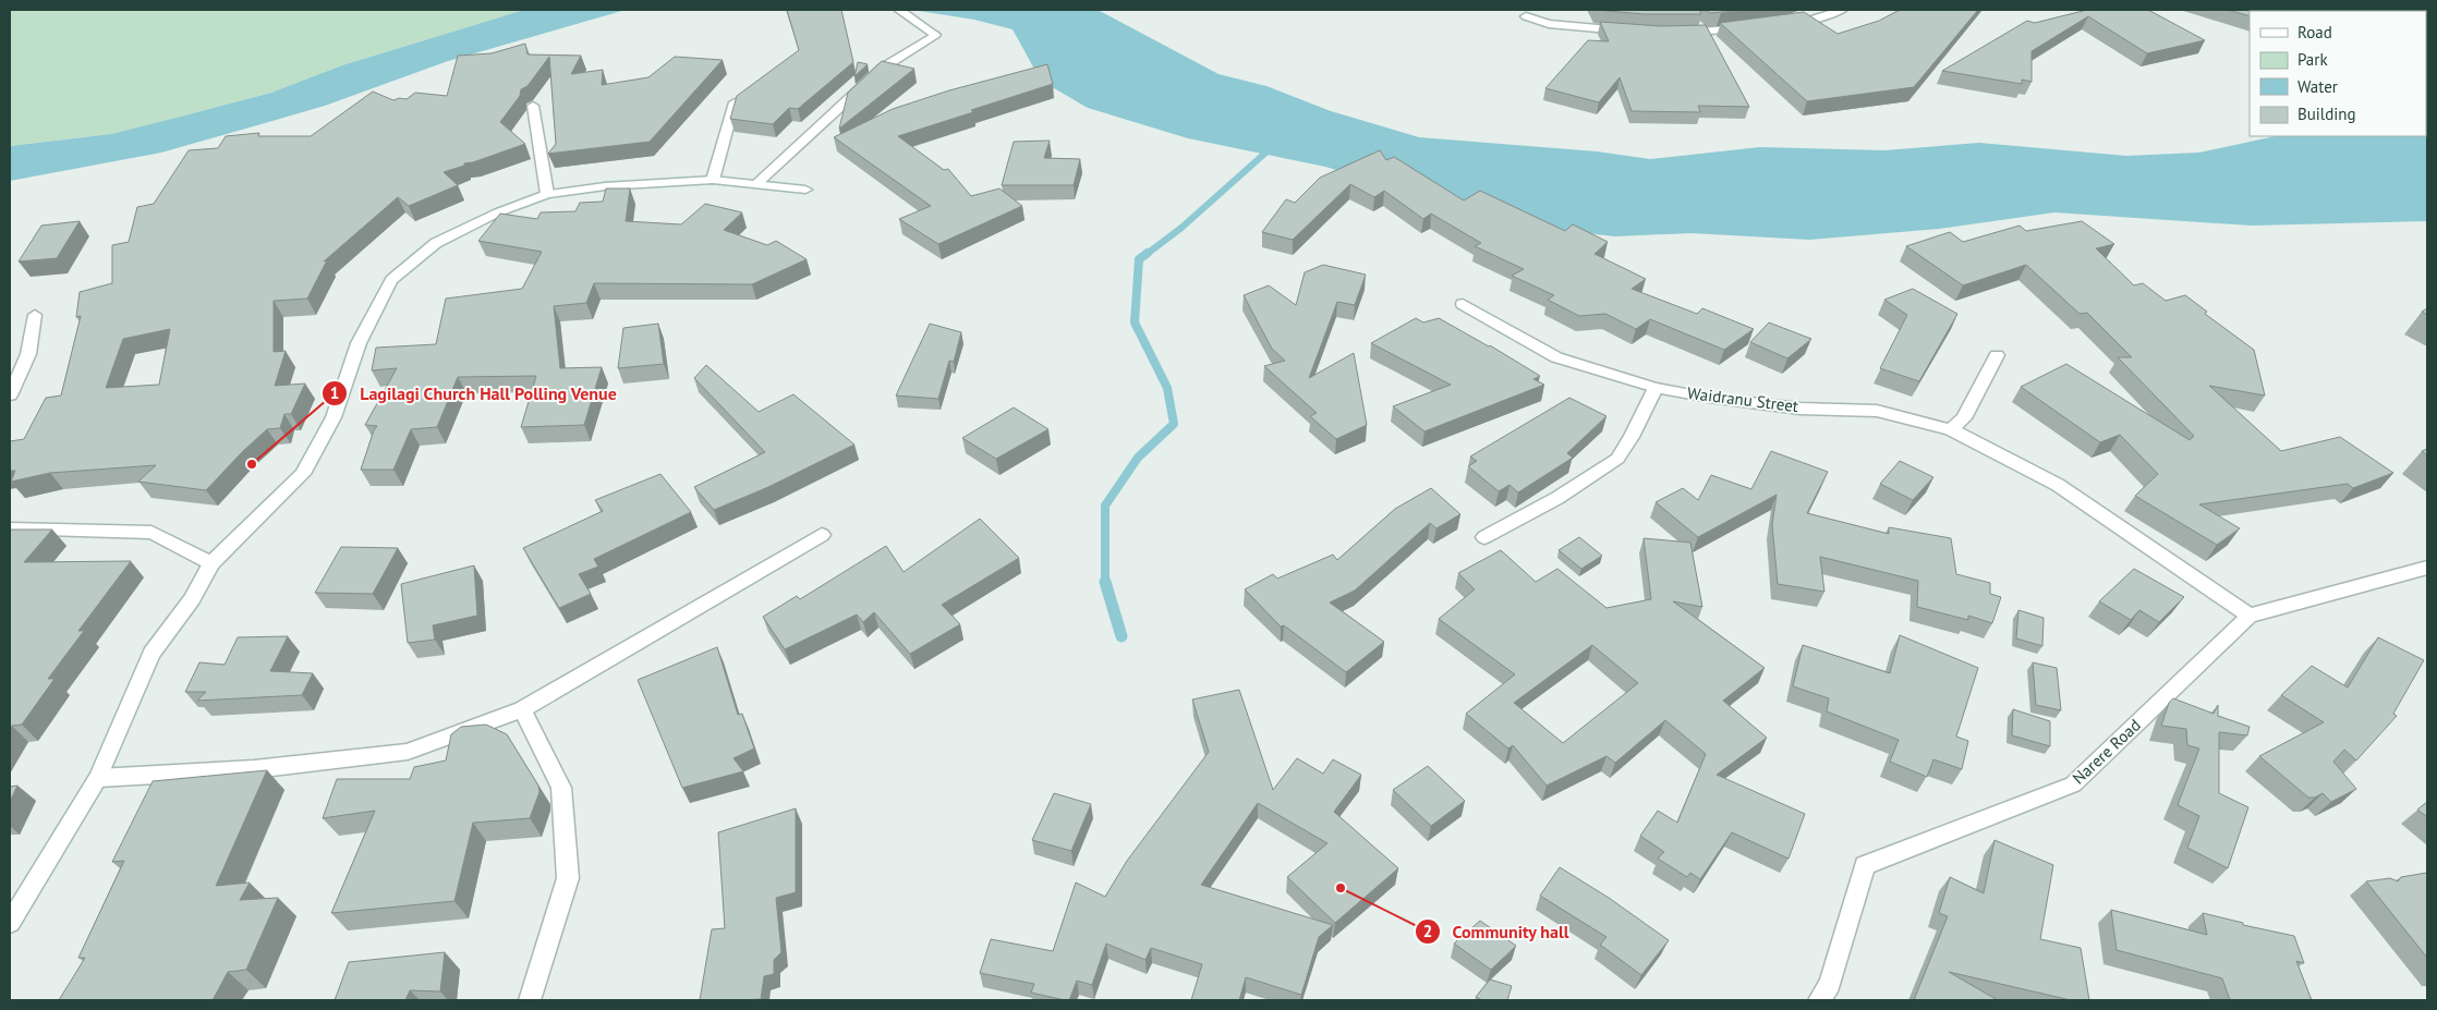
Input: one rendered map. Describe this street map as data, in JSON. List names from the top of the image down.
{
  "streets": {
    "street": ["Waidranu Street", "Narere Road"]
  },
  "crossings": [
    ["Waidranu Street", "Narere Road"]
  ],
  "places": ["Lagilagi Church Hall Polling Venue", "Community hall"],
  "legend": [
    "Road",
    "Park",
    "Water",
    "Building"
  ]
}
